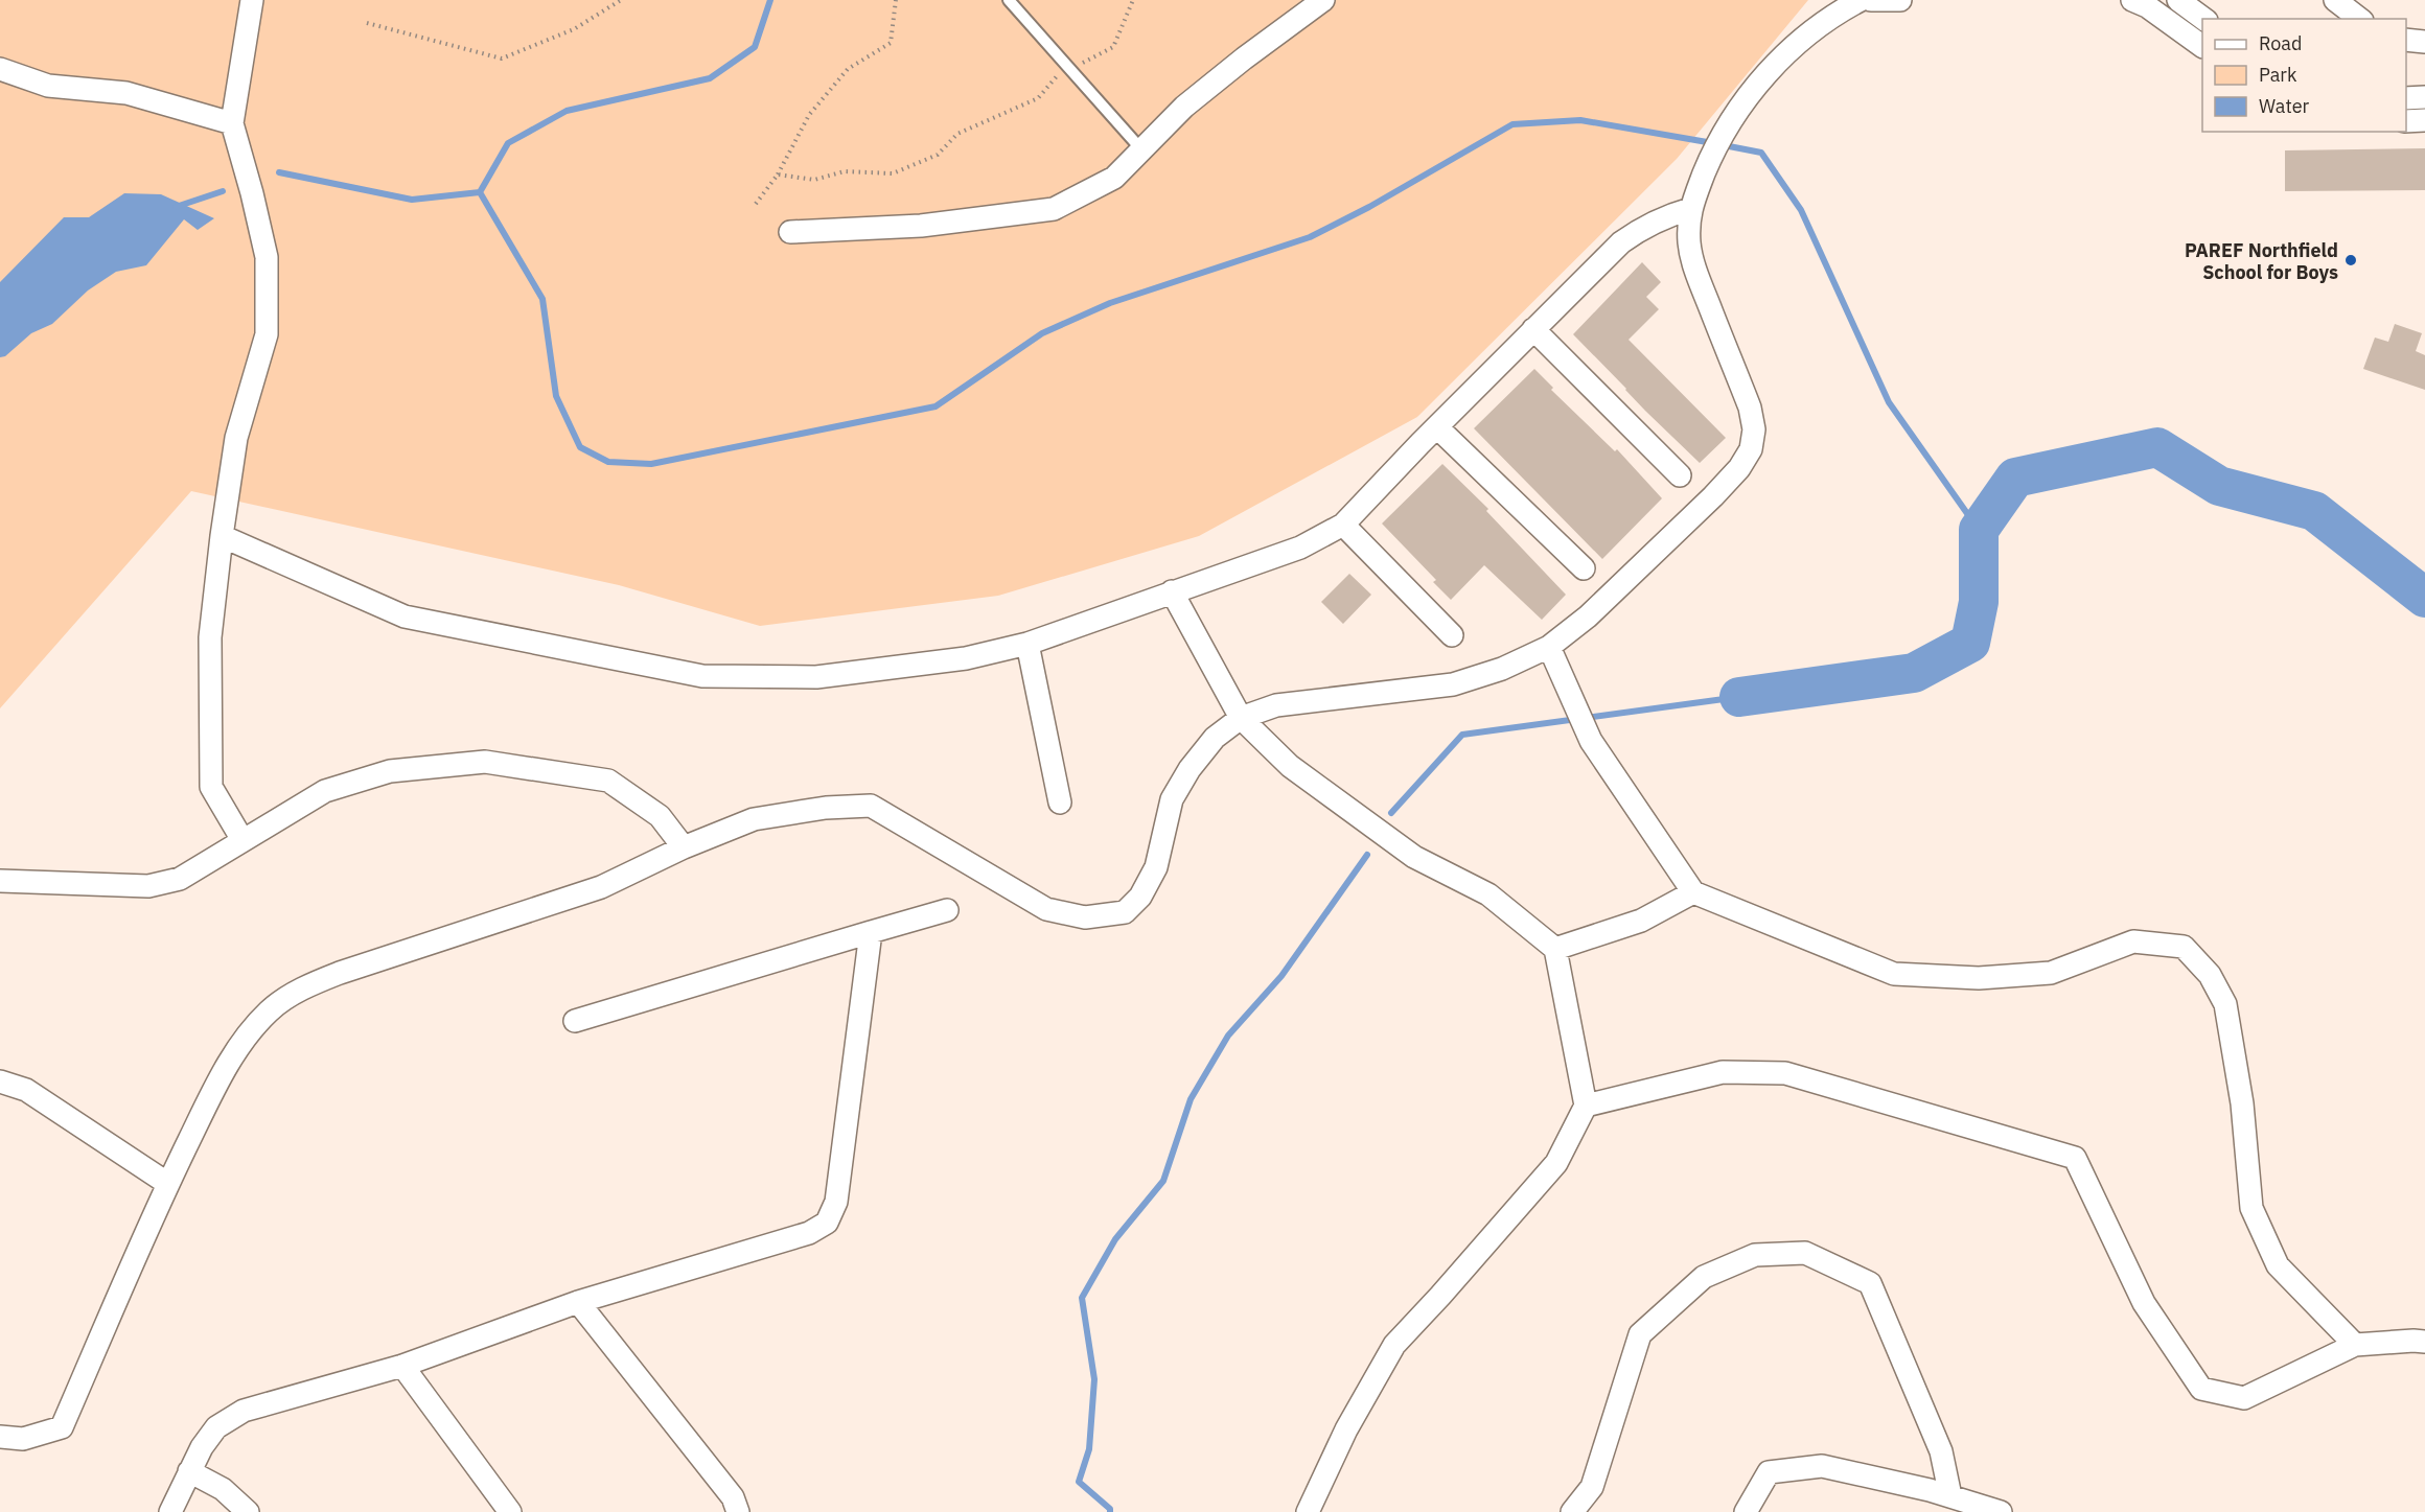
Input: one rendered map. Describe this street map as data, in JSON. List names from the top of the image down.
{
  "places": ["PAREF Northfield School for Boys"],
  "legend": ["Road", "Park", "Water"]
}
